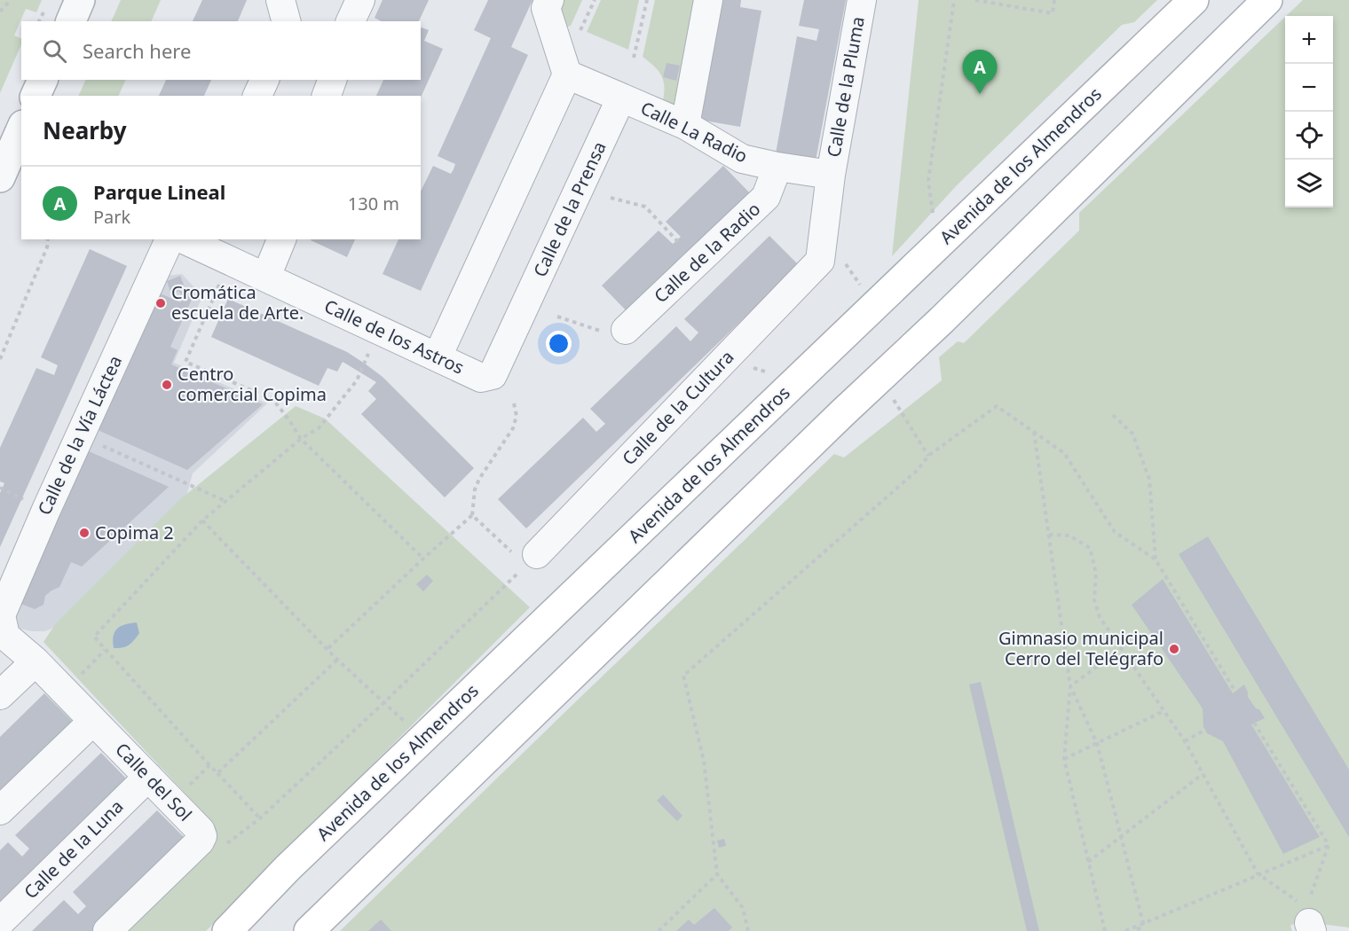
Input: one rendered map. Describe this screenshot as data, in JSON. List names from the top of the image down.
{
  "streets": {
    "main road": ["Avenida de los Almendros"],
    "street": [
      "Calle de la Pluma",
      "Calle La Radio",
      "Calle de la Prensa",
      "Calle de la Radio",
      "Calle de los Astros",
      "Calle de la Cultura",
      "Calle de la Vía Láctea",
      "Calle del Sol",
      "Calle de la Luna"
    ]
  },
  "crossings": [
    ["Calle de la Pluma", "Calle La Radio"],
    ["Calle de la Pluma", "Calle de la Cultura"],
    ["Calle La Radio", "Calle de la Prensa"],
    ["Calle La Radio", "Calle de la Radio"],
    ["Calle de la Prensa", "Calle de los Astros"],
    ["Calle de la Vía Láctea", "Calle del Sol"],
    ["Calle del Sol", "Calle de la Luna"]
  ],
  "places": [
    "Cromática escuela de Arte.",
    "Centro comercial Copima",
    "Copima 2",
    "Gimnasio municipal Cerro del Telégrafo"
  ],
  "page": {
    "map_buttons": ["+", "−"],
    "search": "Search here",
    "pins": "A",
    "heading": "Nearby",
    "list": [
      {
        "mark": "A",
        "name": "Parque Lineal",
        "note": "Park",
        "value": "130 m"
      }
    ]
  }
}
